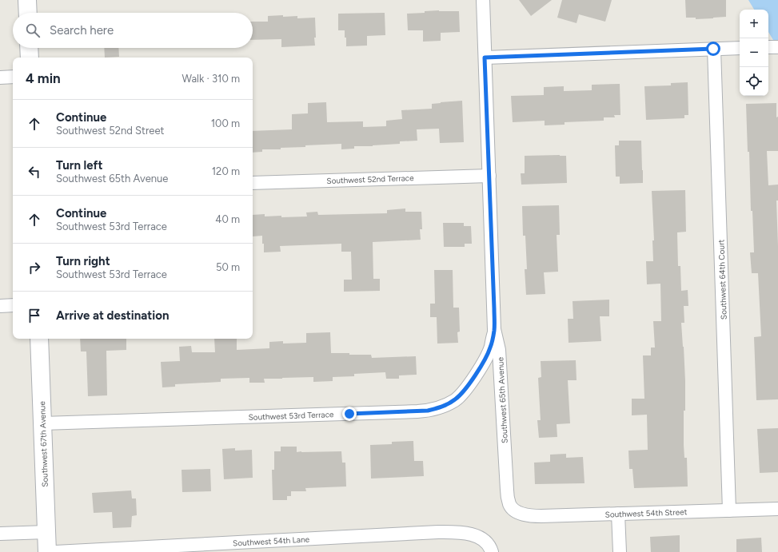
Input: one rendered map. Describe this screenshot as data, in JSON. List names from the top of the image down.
{
  "streets": {
    "main road": ["Southwest 67th Avenue"],
    "street": [
      "Southwest 52nd Terrace",
      "Southwest 64th Court",
      "Southwest 65th Avenue",
      "Southwest 53rd Terrace",
      "Southwest 54th Street",
      "Southwest 54th Lane"
    ]
  },
  "crossings": [
    ["Southwest 52nd Terrace", "Southwest 65th Avenue"],
    ["Southwest 64th Court", "Southwest 54th Street"],
    ["Southwest 65th Avenue", "Southwest 53rd Terrace"],
    ["Southwest 65th Avenue", "Southwest 54th Street"],
    ["Southwest 53rd Terrace", "Southwest 67th Avenue"]
  ],
  "page": {
    "map_buttons": ["+", "−"],
    "search": "Search here",
    "heading": ["4 min", "Walk · 310 m"],
    "list": [
      ["Continue", "Southwest 52nd Street", "100 m"],
      ["Turn left", "Southwest 65th Avenue", "120 m"],
      ["Continue", "Southwest 53rd Terrace", "40 m"],
      ["Turn right", "Southwest 53rd Terrace", "50 m"],
      "Arrive at destination"
    ]
  }
}
